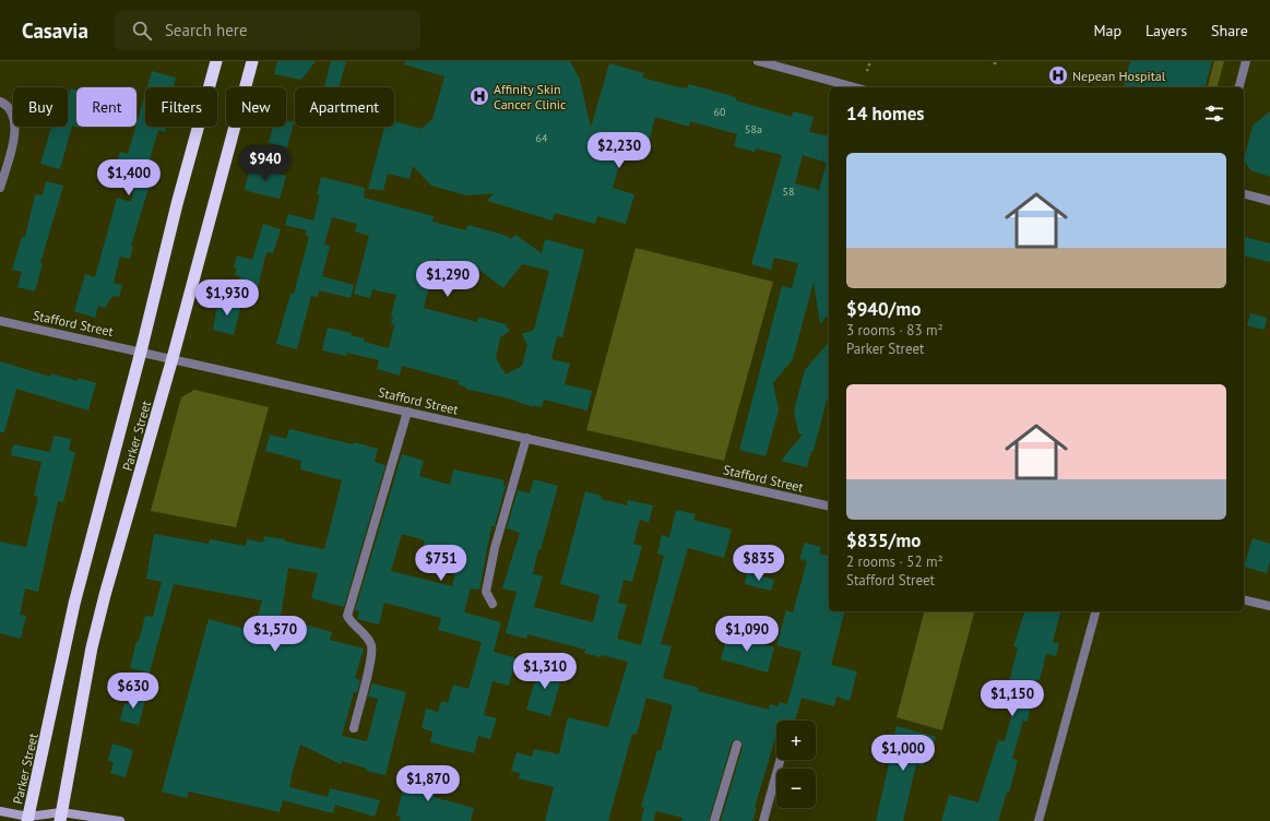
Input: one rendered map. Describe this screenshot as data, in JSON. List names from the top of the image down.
{
  "streets": {
    "highway": ["Parker Street"],
    "street": ["Stafford Street"]
  },
  "crossings": [
    ["Stafford Street", "Parker Street"]
  ],
  "places": {
    "hospital": ["Nepean Hospital", "Affinity Skin Cancer Clinic"]
  },
  "house_numbers": [
    "60",
    "58a",
    "64",
    "58"
  ],
  "page": {
    "header": "Casavia",
    "search": "Search here",
    "nav": ["Map", "Layers", "Share"],
    "chip": [
      "Buy",
      "Rent",
      "Filters",
      "New",
      "Apartment"
    ],
    "heading": "14 homes",
    "price": [
      "$2,230",
      "$940",
      "$1,400",
      "$1,290",
      "$1,930",
      "$751",
      "$835",
      "$1,570",
      "$1,090",
      "$1,310",
      "$630",
      "$1,150",
      "$1,000",
      "$1,870"
    ],
    "list": [
      {
        "name": "$940/mo",
        "note": "3 rooms · 83 m² · Parker Street"
      },
      {
        "name": "$835/mo",
        "note": "2 rooms · 52 m² · Stafford Street"
      }
    ],
    "map_buttons": ["+", "−"]
  }
}
